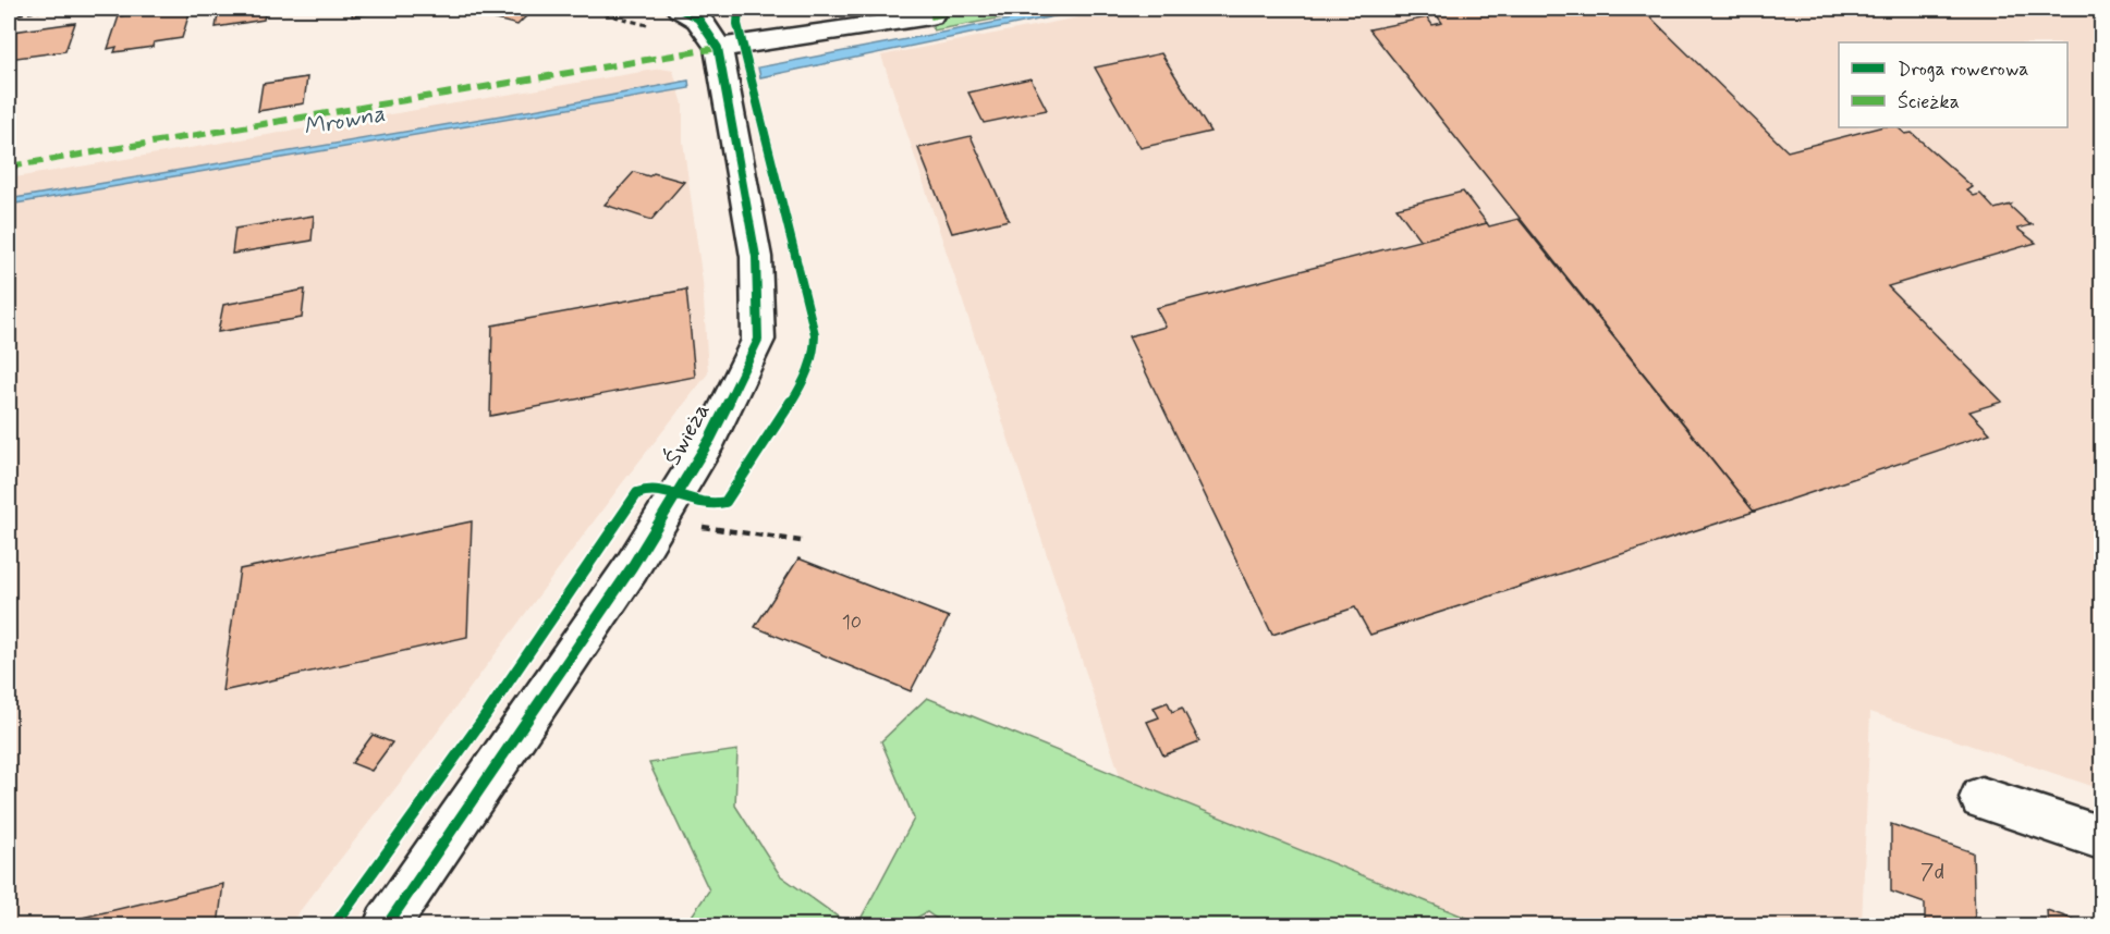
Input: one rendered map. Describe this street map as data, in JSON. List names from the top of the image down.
{
  "streets": {
    "street": ["Świeża"]
  },
  "water": ["Mrowna"],
  "house_numbers": ["10", "7d"],
  "legend": ["Droga rowerowa", "Ścieżka"]
}
